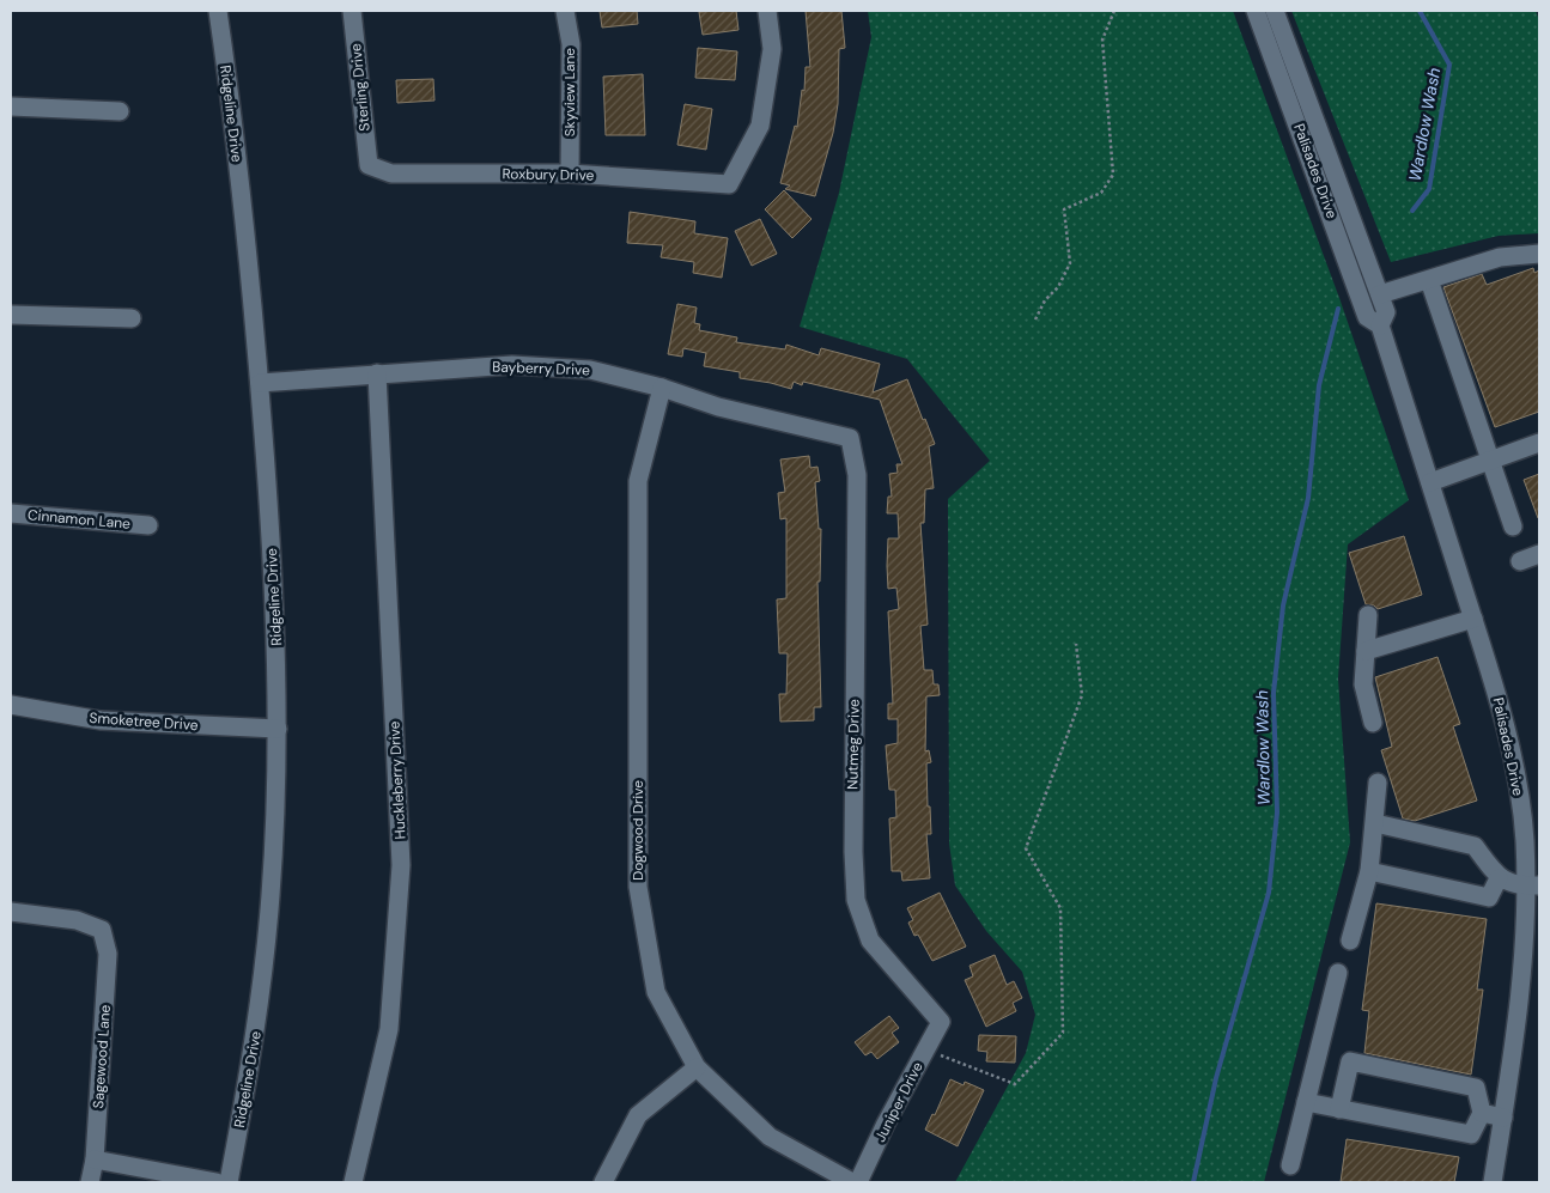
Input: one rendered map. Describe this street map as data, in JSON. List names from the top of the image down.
{
  "streets": {
    "street": [
      "Sterling Drive",
      "Skyview Lane",
      "Ridgeline Drive",
      "Palisades Drive",
      "Roxbury Drive",
      "Bayberry Drive",
      "Cinnamon Lane",
      "Smoketree Drive",
      "Nutmeg Drive",
      "Huckleberry Drive",
      "Dogwood Drive",
      "Sagewood Lane",
      "Juniper Drive"
    ]
  },
  "crossings": [
    ["Sterling Drive", "Roxbury Drive"],
    ["Skyview Lane", "Roxbury Drive"],
    ["Ridgeline Drive", "Bayberry Drive"],
    ["Ridgeline Drive", "Smoketree Drive"],
    ["Bayberry Drive", "Nutmeg Drive"],
    ["Bayberry Drive", "Huckleberry Drive"],
    ["Bayberry Drive", "Dogwood Drive"],
    ["Nutmeg Drive", "Juniper Drive"]
  ],
  "water": ["Wardlow Wash"]
}
